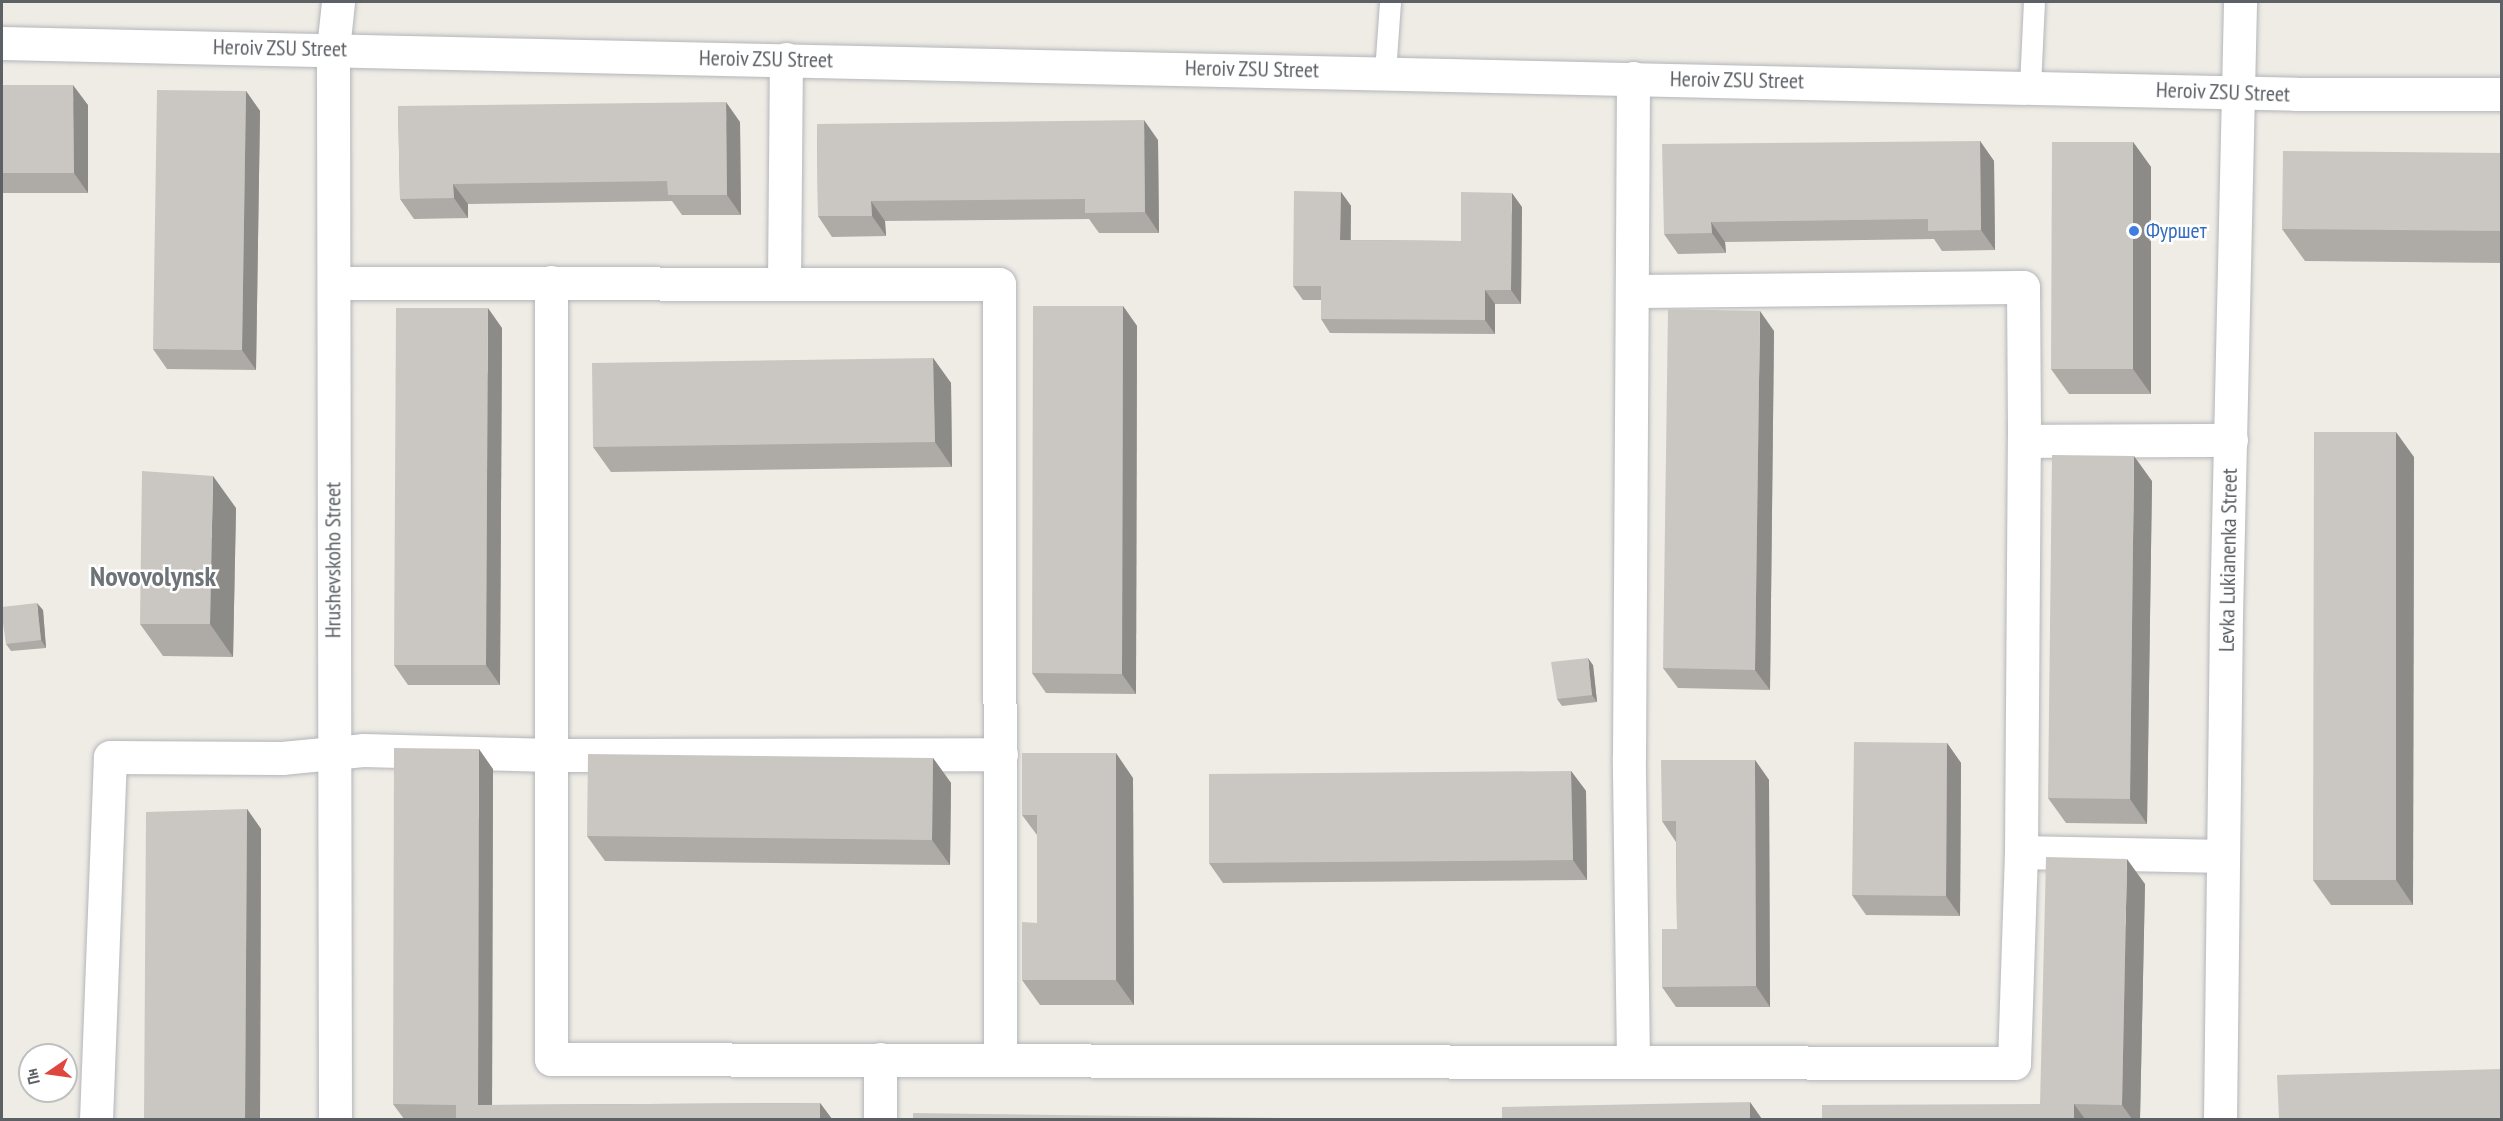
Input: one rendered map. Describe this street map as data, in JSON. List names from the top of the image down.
{
  "streets": {
    "street": ["Heroiv ZSU Street", "Hrushevskoho Street", "Levka Lukianenka Street"]
  },
  "crossings": [
    ["Heroiv ZSU Street", "Hrushevskoho Street"],
    ["Heroiv ZSU Street", "Levka Lukianenka Street"]
  ],
  "districts": ["Novovolynsk"],
  "places": ["Фуршет"],
  "north": "left"
}
